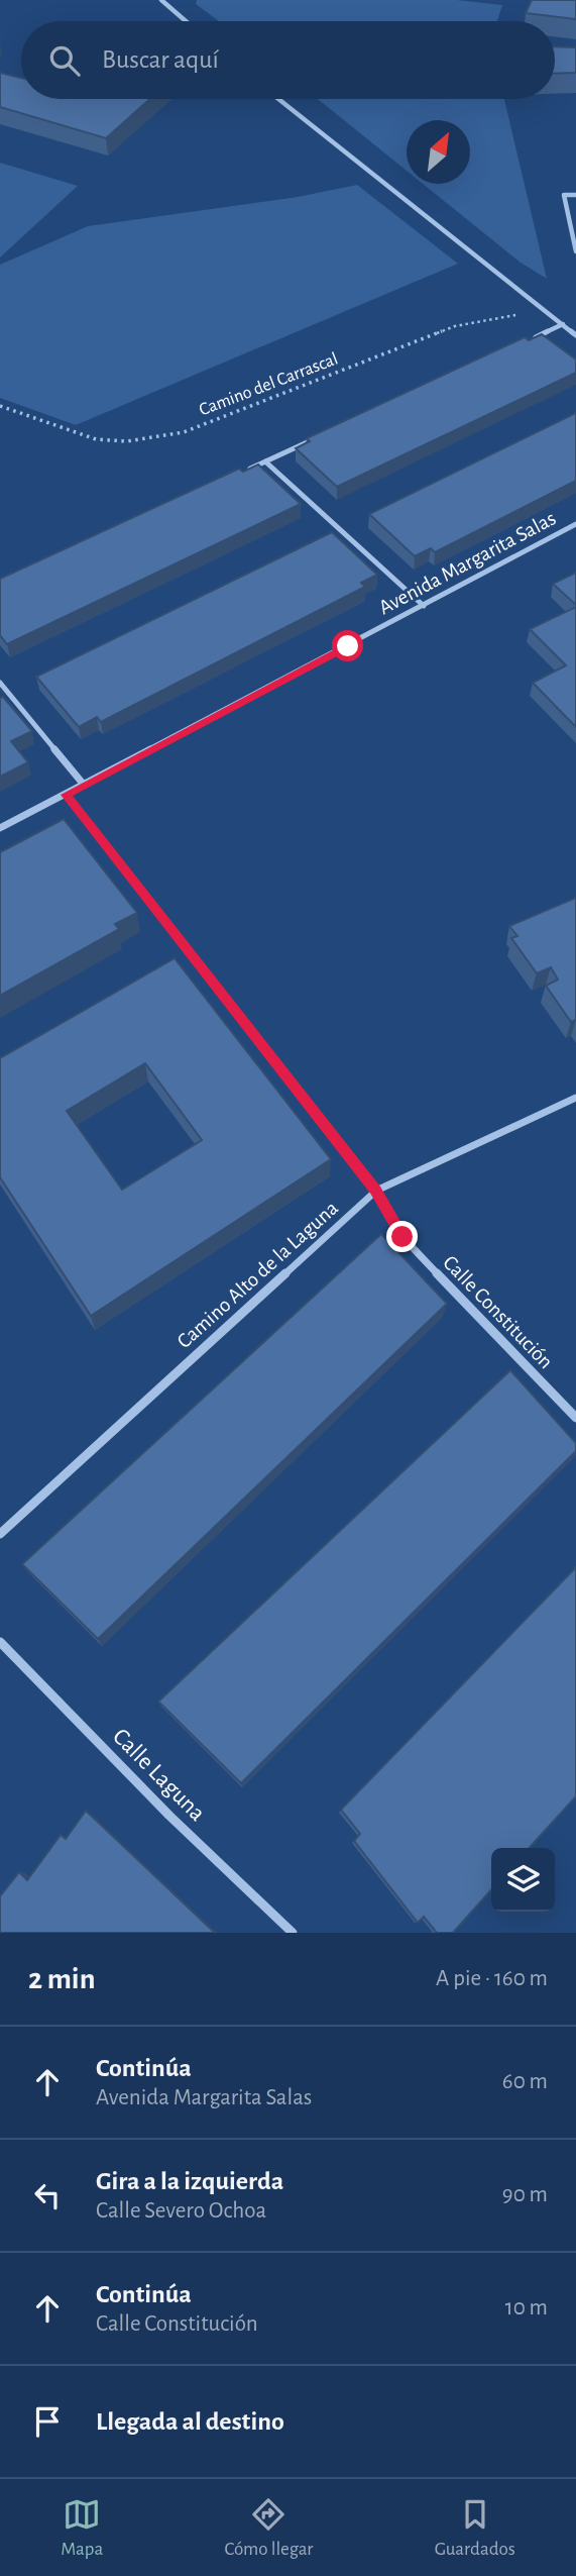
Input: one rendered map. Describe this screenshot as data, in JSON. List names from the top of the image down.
{
  "streets": {
    "street": [
      "Avenida Margarita Salas",
      "Camino Alto de la Laguna",
      "Calle Constitución",
      "Calle Laguna"
    ],
    "path": ["Camino del Carrascal"]
  },
  "crossings": [
    ["Avenida Margarita Salas", "Calle Constitución"],
    ["Camino Alto de la Laguna", "Calle Constitución"]
  ],
  "north": "top right",
  "page": {
    "search": "Buscar aquí",
    "heading": ["2 min", "A pie · 160 m"],
    "list": [
      ["Continúa", "Avenida Margarita Salas", "60 m"],
      ["Gira a la izquierda", "Calle Severo Ochoa", "90 m"],
      ["Continúa", "Calle Constitución", "10 m"],
      "Llegada al destino"
    ],
    "nav": ["Mapa", "Cómo llegar", "Guardados"]
  }
}
